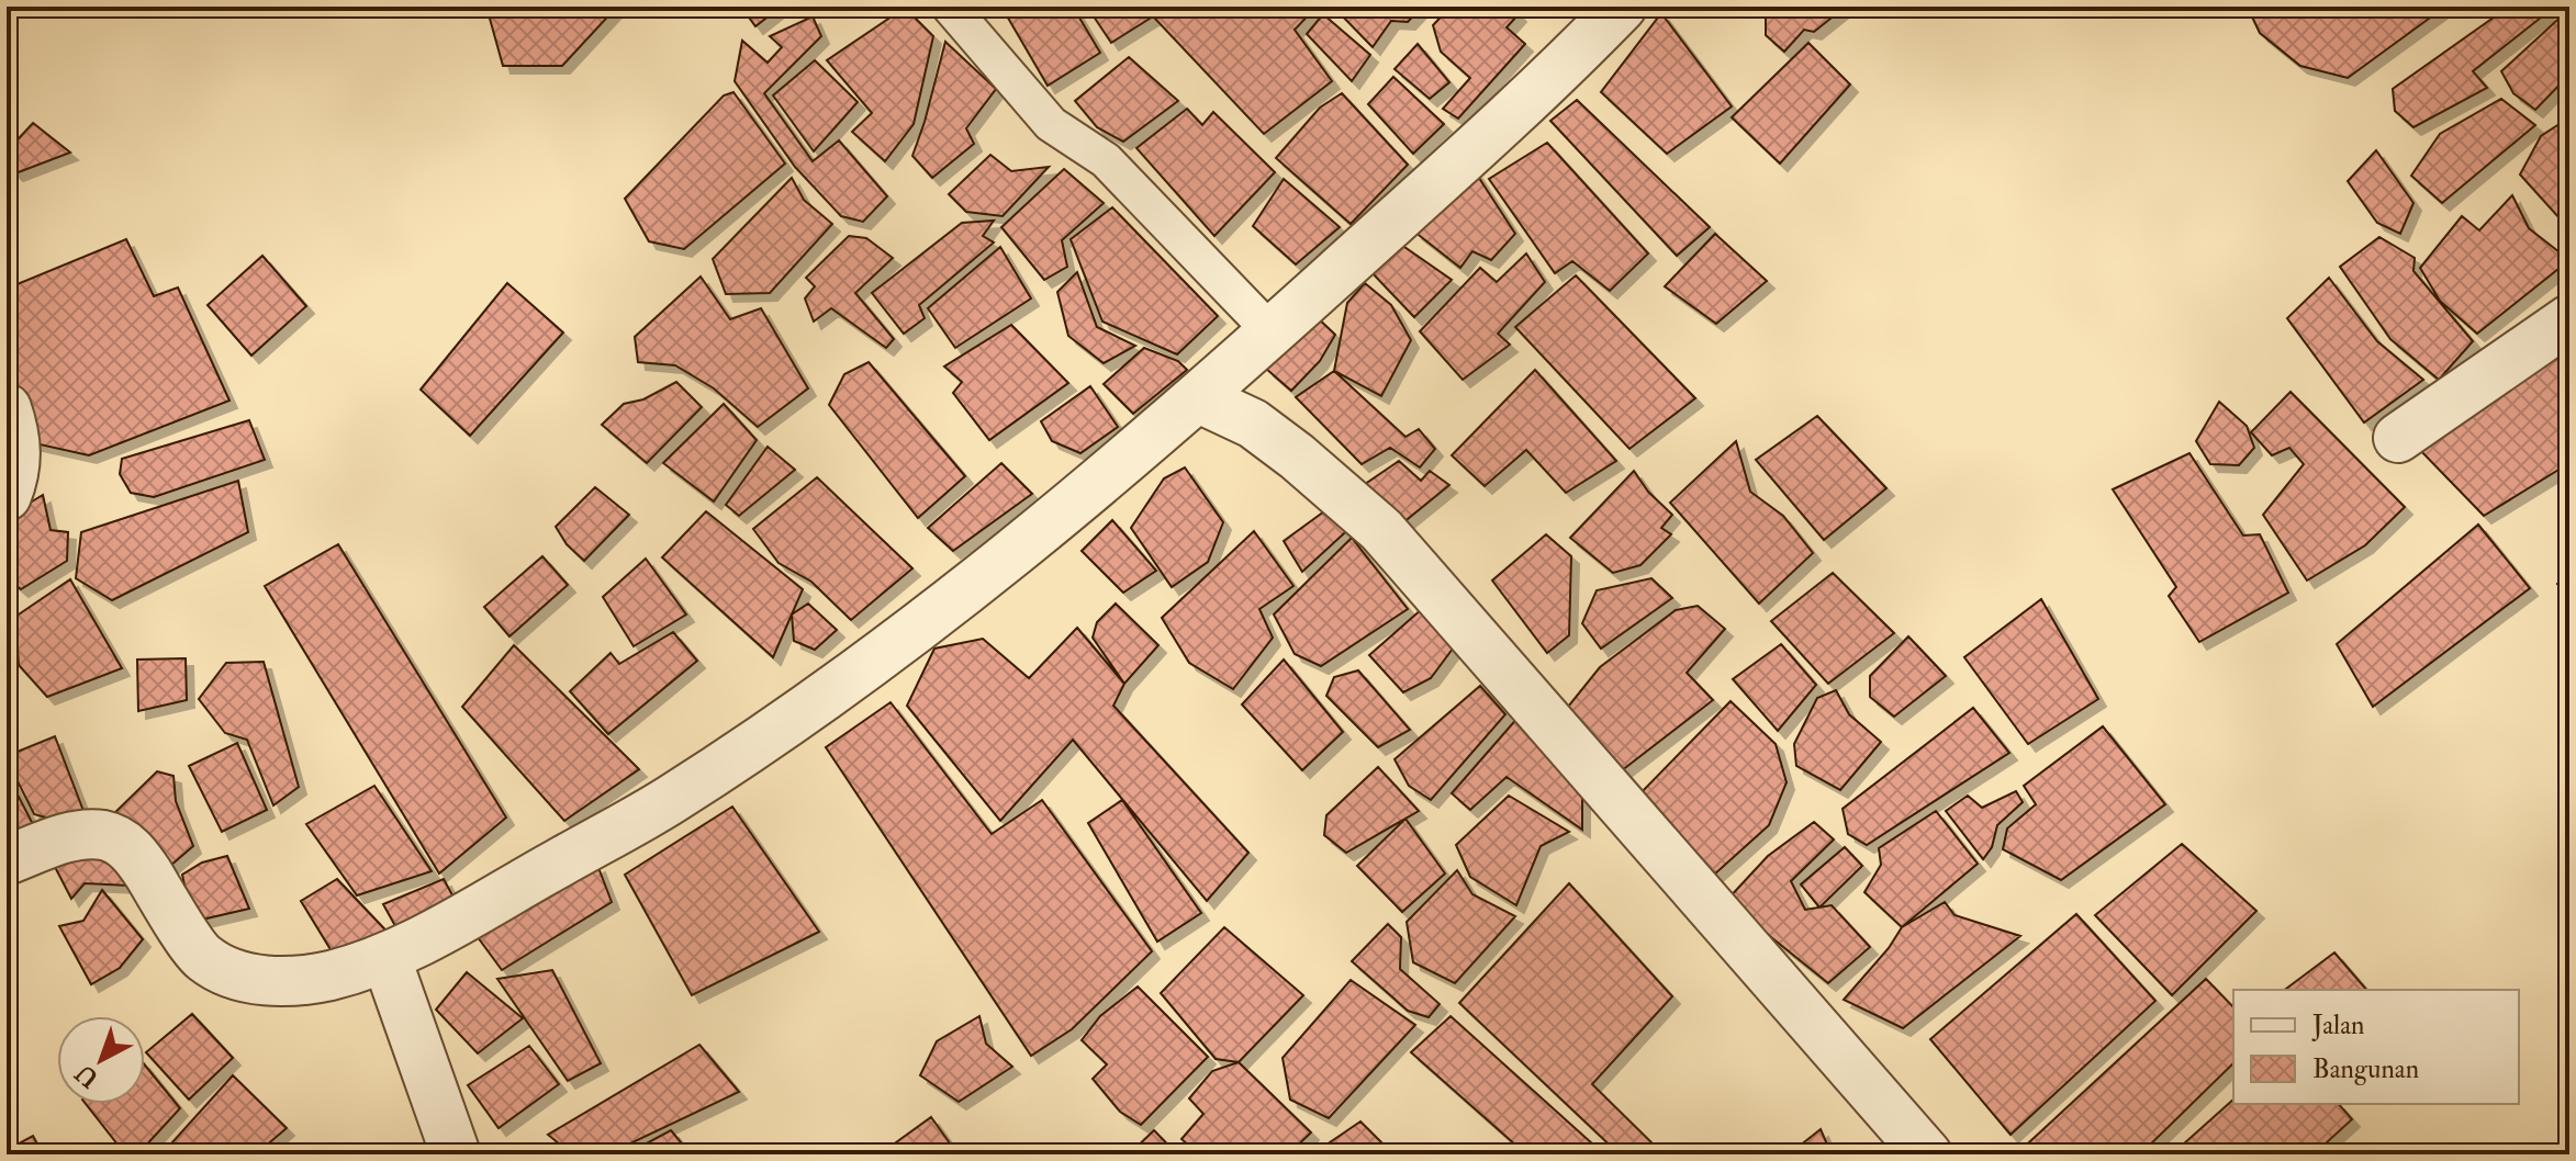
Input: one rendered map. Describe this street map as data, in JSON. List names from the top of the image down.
{
  "legend": ["Jalan", "Bangunan"],
  "north": "bottom left"
}
